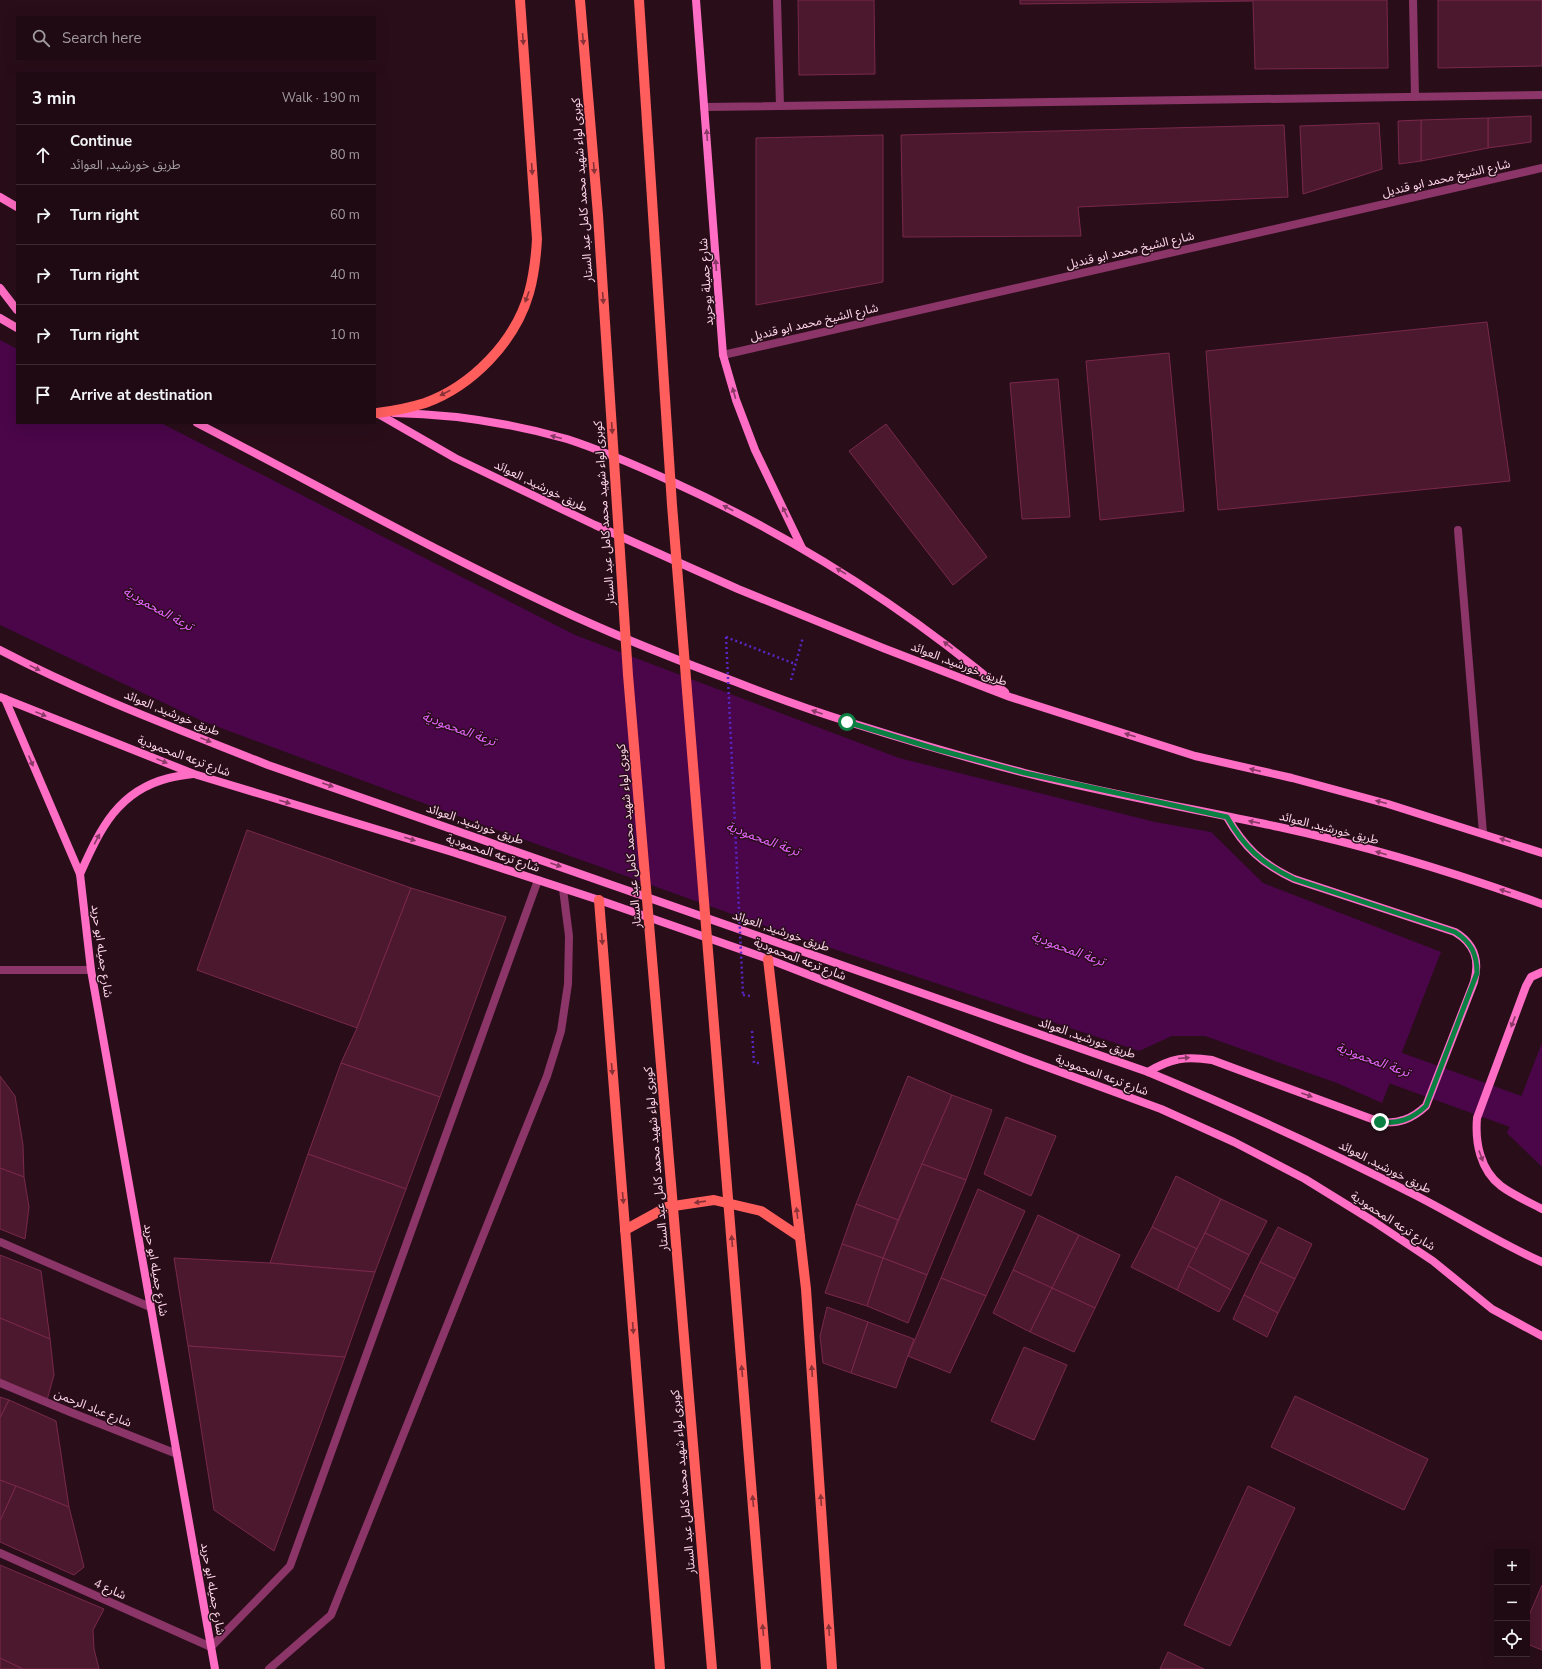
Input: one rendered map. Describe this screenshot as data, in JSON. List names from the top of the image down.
{
  "streets": {
    "main road": [
      "كوبرى لواء شهيد محمد كامل عبد الستار",
      "شارع جميلة بوحريد",
      "طريق خورشيد, العوائد",
      "شارع ترعه المحمودية",
      "شارع جميله ابو حريد"
    ],
    "street": ["شارع الشيخ محمد ابو قنديل", "شارع عباد الرحمن", "شارع 4"]
  },
  "crossings": [
    ["شارع الشيخ محمد ابو قنديل", "شارع جميلة بوحريد"],
    ["شارع ترعه المحمودية", "شارع جميله ابو حريد"],
    ["شارع جميله ابو حريد", "شارع عباد الرحمن"],
    ["شارع جميله ابو حريد", "شارع 4"]
  ],
  "water": ["ترعة المحمودية"],
  "page": {
    "search": "Search here",
    "heading": ["3 min", "Walk · 190 m"],
    "list": [
      ["Continue", "طريق خورشيد, العوائد", "80 m"],
      ["Turn right", "60 m"],
      ["Turn right", "40 m"],
      ["Turn right", "10 m"],
      "Arrive at destination"
    ],
    "map_buttons": ["+", "−"]
  }
}
